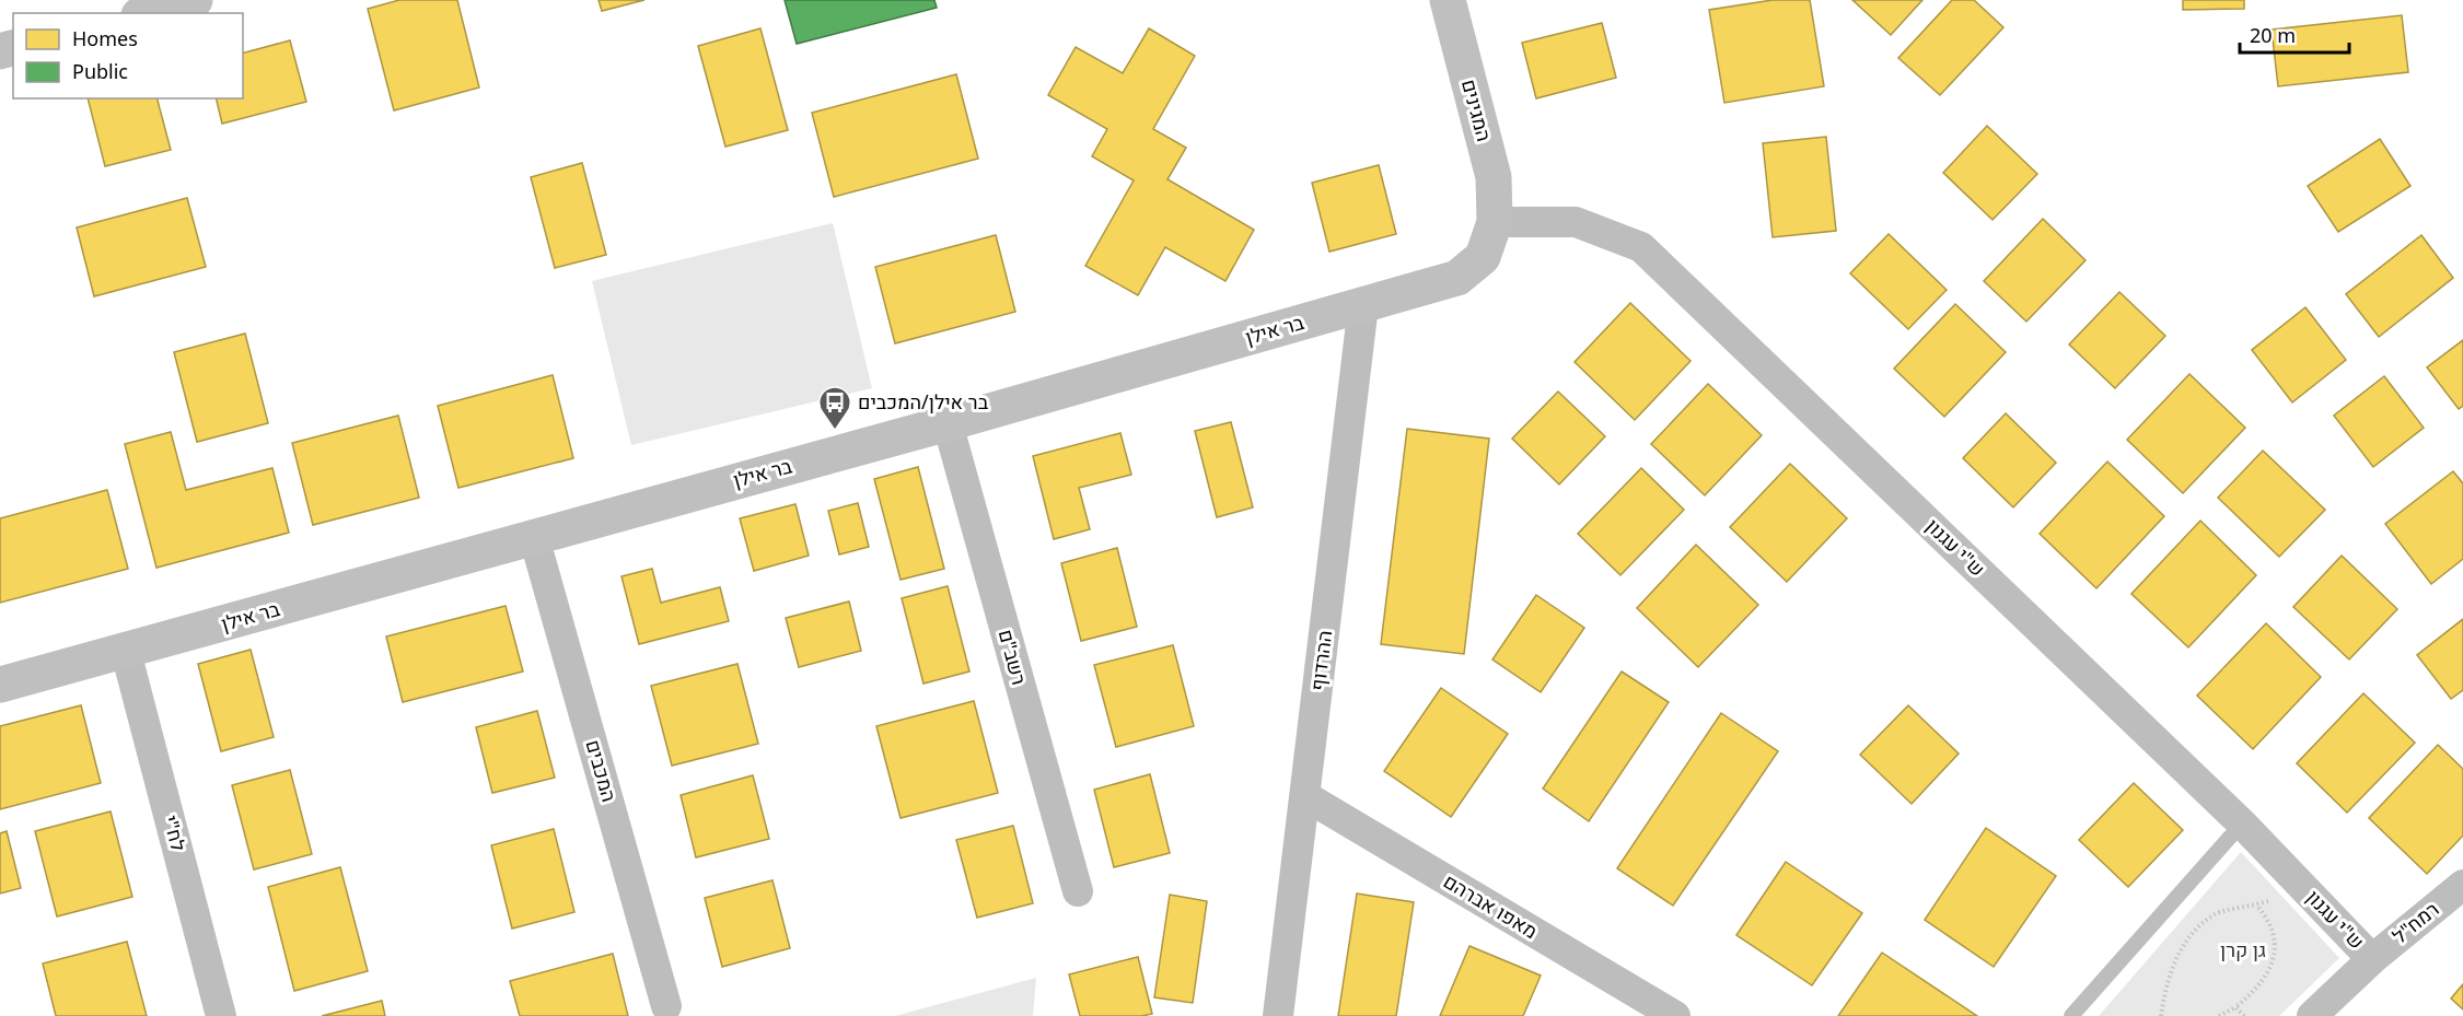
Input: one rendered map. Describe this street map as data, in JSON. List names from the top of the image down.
{
  "streets": {
    "street": [
      "המגינים",
      "בר אילן",
      "ש\"י עגנון",
      "רשב\"ם",
      "ההרדוף",
      "המכבים",
      "לח\"י",
      "מאפו אברהם",
      "רמח\"ל"
    ]
  },
  "crossings": [
    ["המגינים", "בר אילן"],
    ["המגינים", "ש\"י עגנון"],
    ["בר אילן", "ש\"י עגנון"],
    ["בר אילן", "רשב\"ם"],
    ["בר אילן", "ההרדוף"],
    ["בר אילן", "המכבים"],
    ["בר אילן", "לח\"י"],
    ["ש\"י עגנון", "רמח\"ל"],
    ["ההרדוף", "מאפו אברהם"]
  ],
  "parks": ["גן קרן"],
  "places": {
    "bus stop": ["בר אילן/המכבים"]
  },
  "legend": ["Homes", "Public"],
  "scale_bar": "20 m"
}
